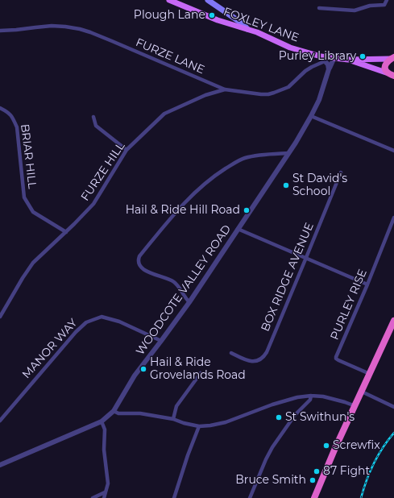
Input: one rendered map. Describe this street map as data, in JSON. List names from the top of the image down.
{
  "streets": {
    "main road": ["FOXLEY LANE"],
    "street": [
      "FURZE LANE",
      "BRIAR HILL",
      "FURZE HILL",
      "BOX RIDGE AVENUE",
      "WOODCOTE VALLEY ROAD",
      "PURLEY RISE",
      "MANOR WAY"
    ]
  },
  "crossings": [
    ["FOXLEY LANE", "WOODCOTE VALLEY ROAD"],
    ["FURZE LANE", "FURZE HILL"],
    ["BRIAR HILL", "FURZE HILL"],
    ["WOODCOTE VALLEY ROAD", "MANOR WAY"]
  ],
  "places": [
    "Plough Lane",
    "Purley Library",
    "St David's School",
    "Hail & Ride Hill Road",
    "Hail & Ride Grovelands Road",
    "St Swithun's",
    "Screwfix",
    "87 Fight",
    "Bruce Smith"
  ]
}
